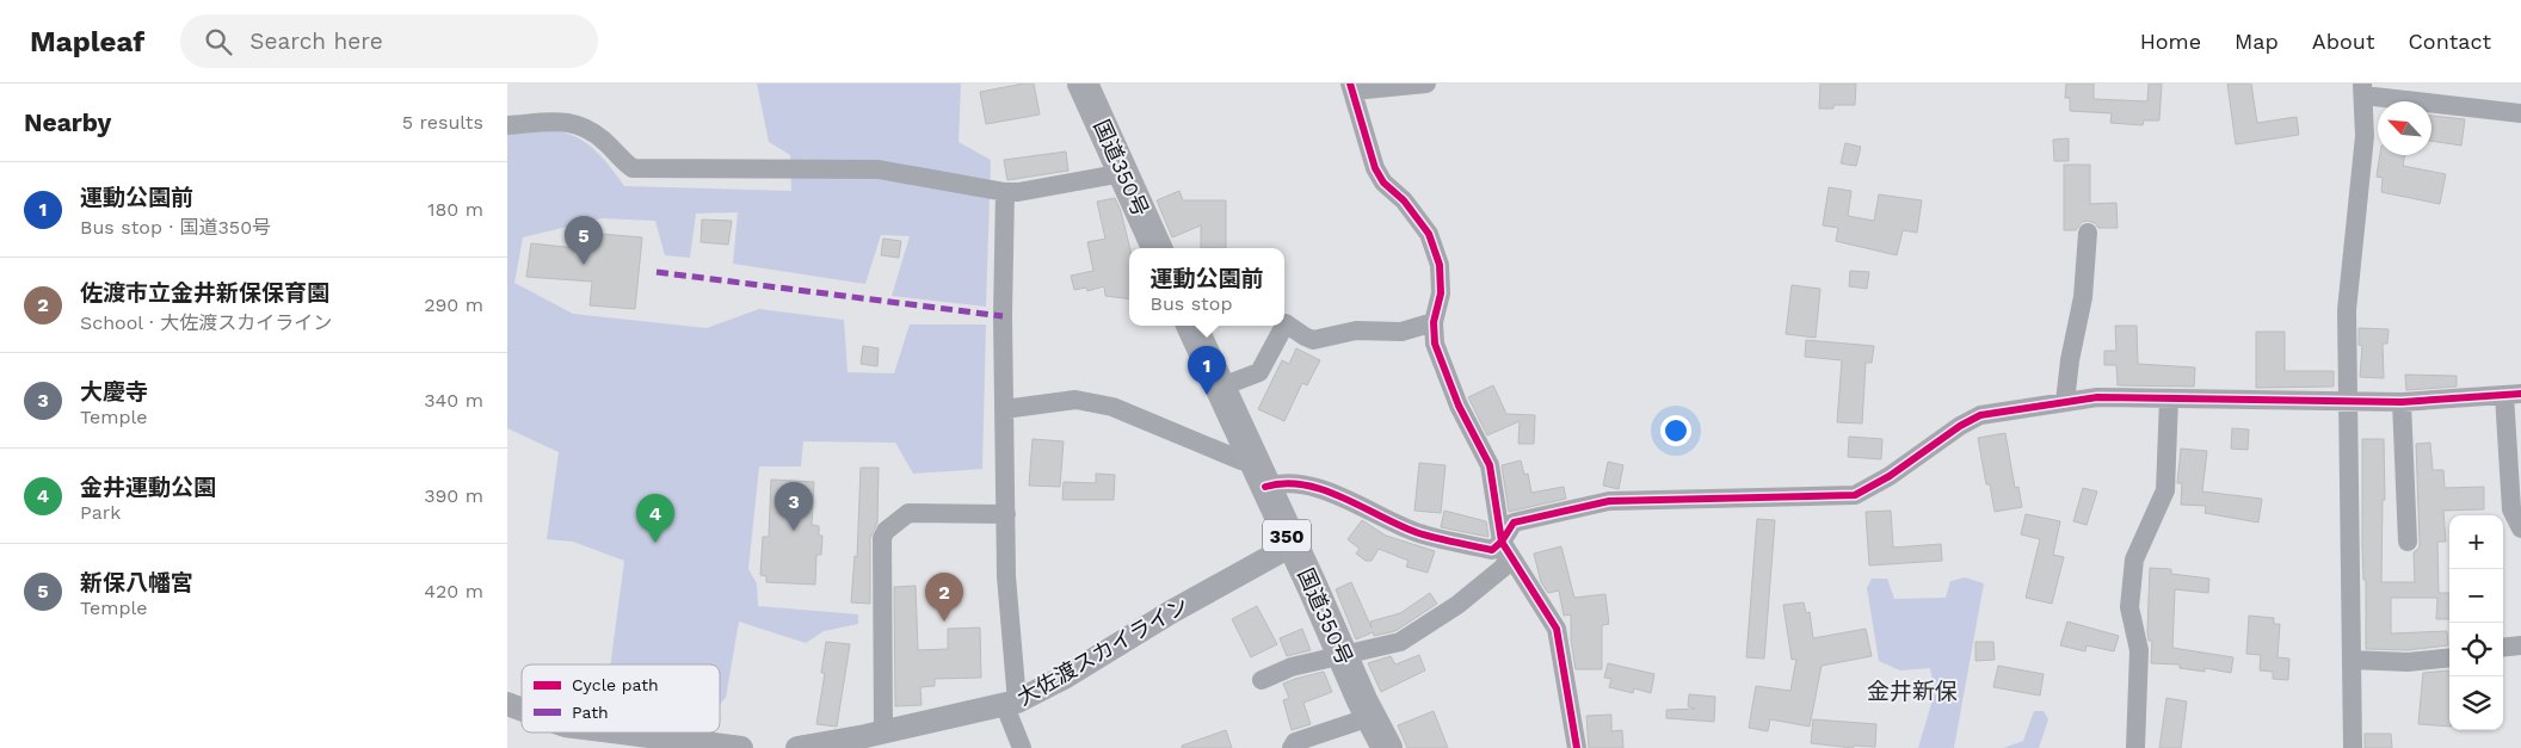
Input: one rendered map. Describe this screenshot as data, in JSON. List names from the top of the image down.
{
  "streets": {
    "highway": ["国道350号", "350"],
    "street": ["大佐渡スカイライン"]
  },
  "crossings": [
    ["国道350号", "大佐渡スカイライン"]
  ],
  "districts": ["金井新保"],
  "legend": ["Cycle path", "Path"],
  "north": "top left",
  "page": {
    "header": "Mapleaf",
    "search": "Search here",
    "nav": [
      "Home",
      "Map",
      "About",
      "Contact"
    ],
    "heading": ["Nearby", "5 results"],
    "list": [
      {
        "mark": "1",
        "name": "運動公園前",
        "note": "Bus stop · 国道350号",
        "value": "180 m"
      },
      {
        "mark": "2",
        "name": "佐渡市立金井新保保育園",
        "note": "School · 大佐渡スカイライン",
        "value": "290 m"
      },
      {
        "mark": "3",
        "name": "大慶寺",
        "note": "Temple",
        "value": "340 m"
      },
      {
        "mark": "4",
        "name": "金井運動公園",
        "note": "Park",
        "value": "390 m"
      },
      {
        "mark": "5",
        "name": "新保八幡宮",
        "note": "Temple",
        "value": "420 m"
      }
    ],
    "pins": [
      "5",
      "1",
      "3",
      "4",
      "2"
    ],
    "popup": ["運動公園前", "Bus stop"],
    "map_buttons": ["+", "−"]
  }
}
